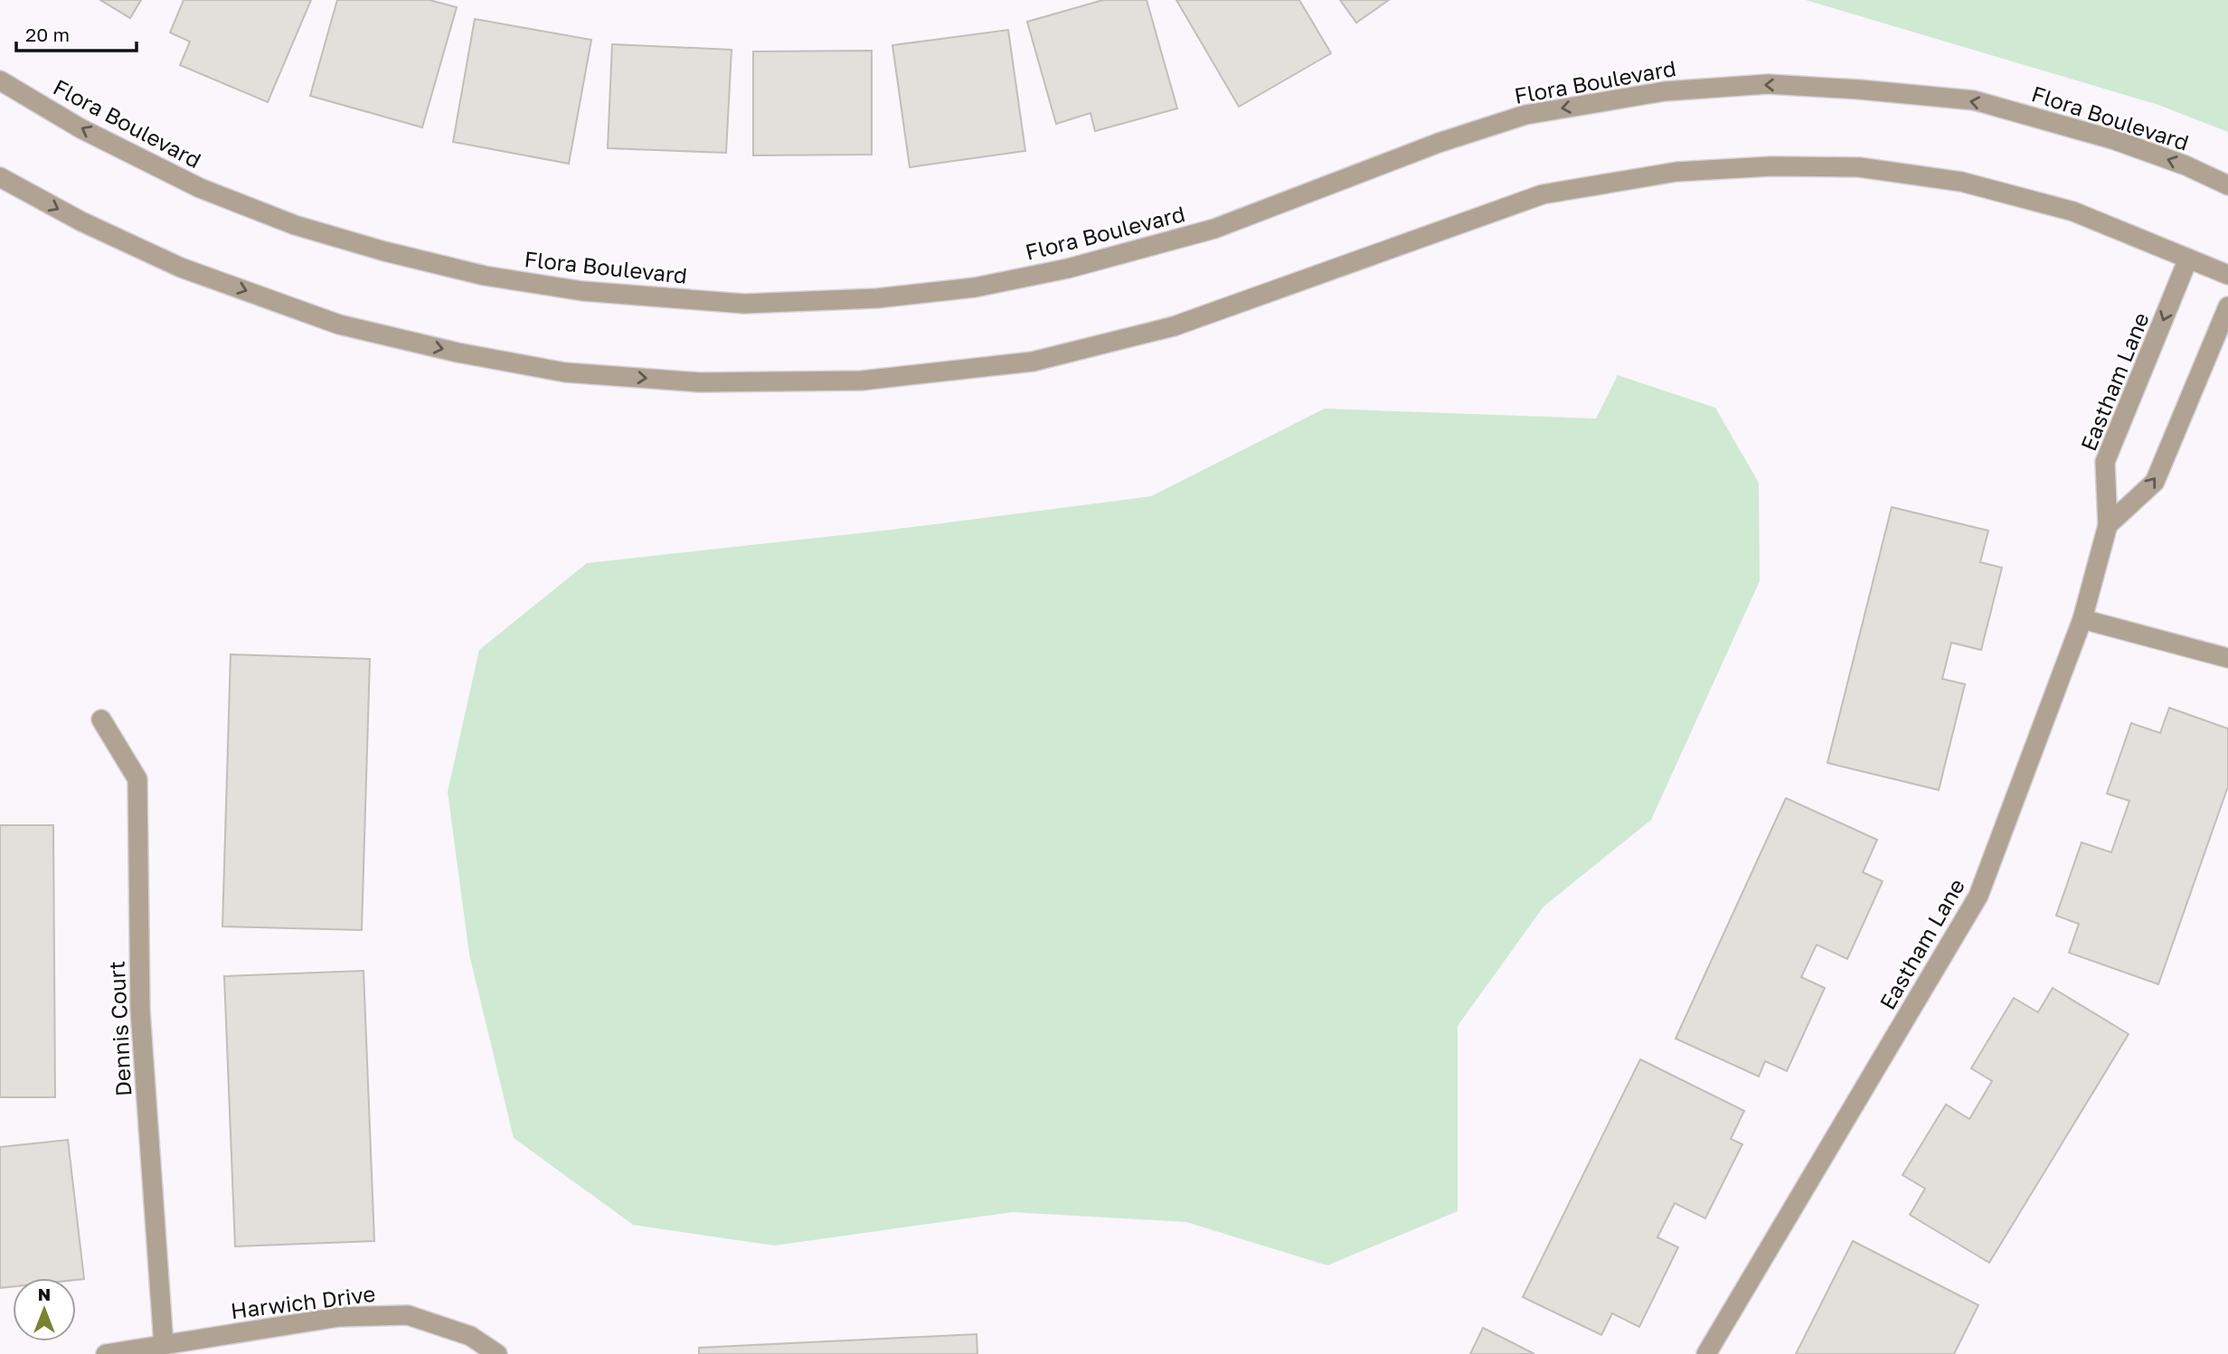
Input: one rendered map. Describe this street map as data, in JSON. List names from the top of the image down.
{
  "streets": {
    "street": [
      "Flora Boulevard",
      "Eastham Lane",
      "Dennis Court",
      "Harwich Drive"
    ]
  },
  "crossings": [
    ["Dennis Court", "Harwich Drive"]
  ],
  "scale_bar": "20 m",
  "north": "top"
}
